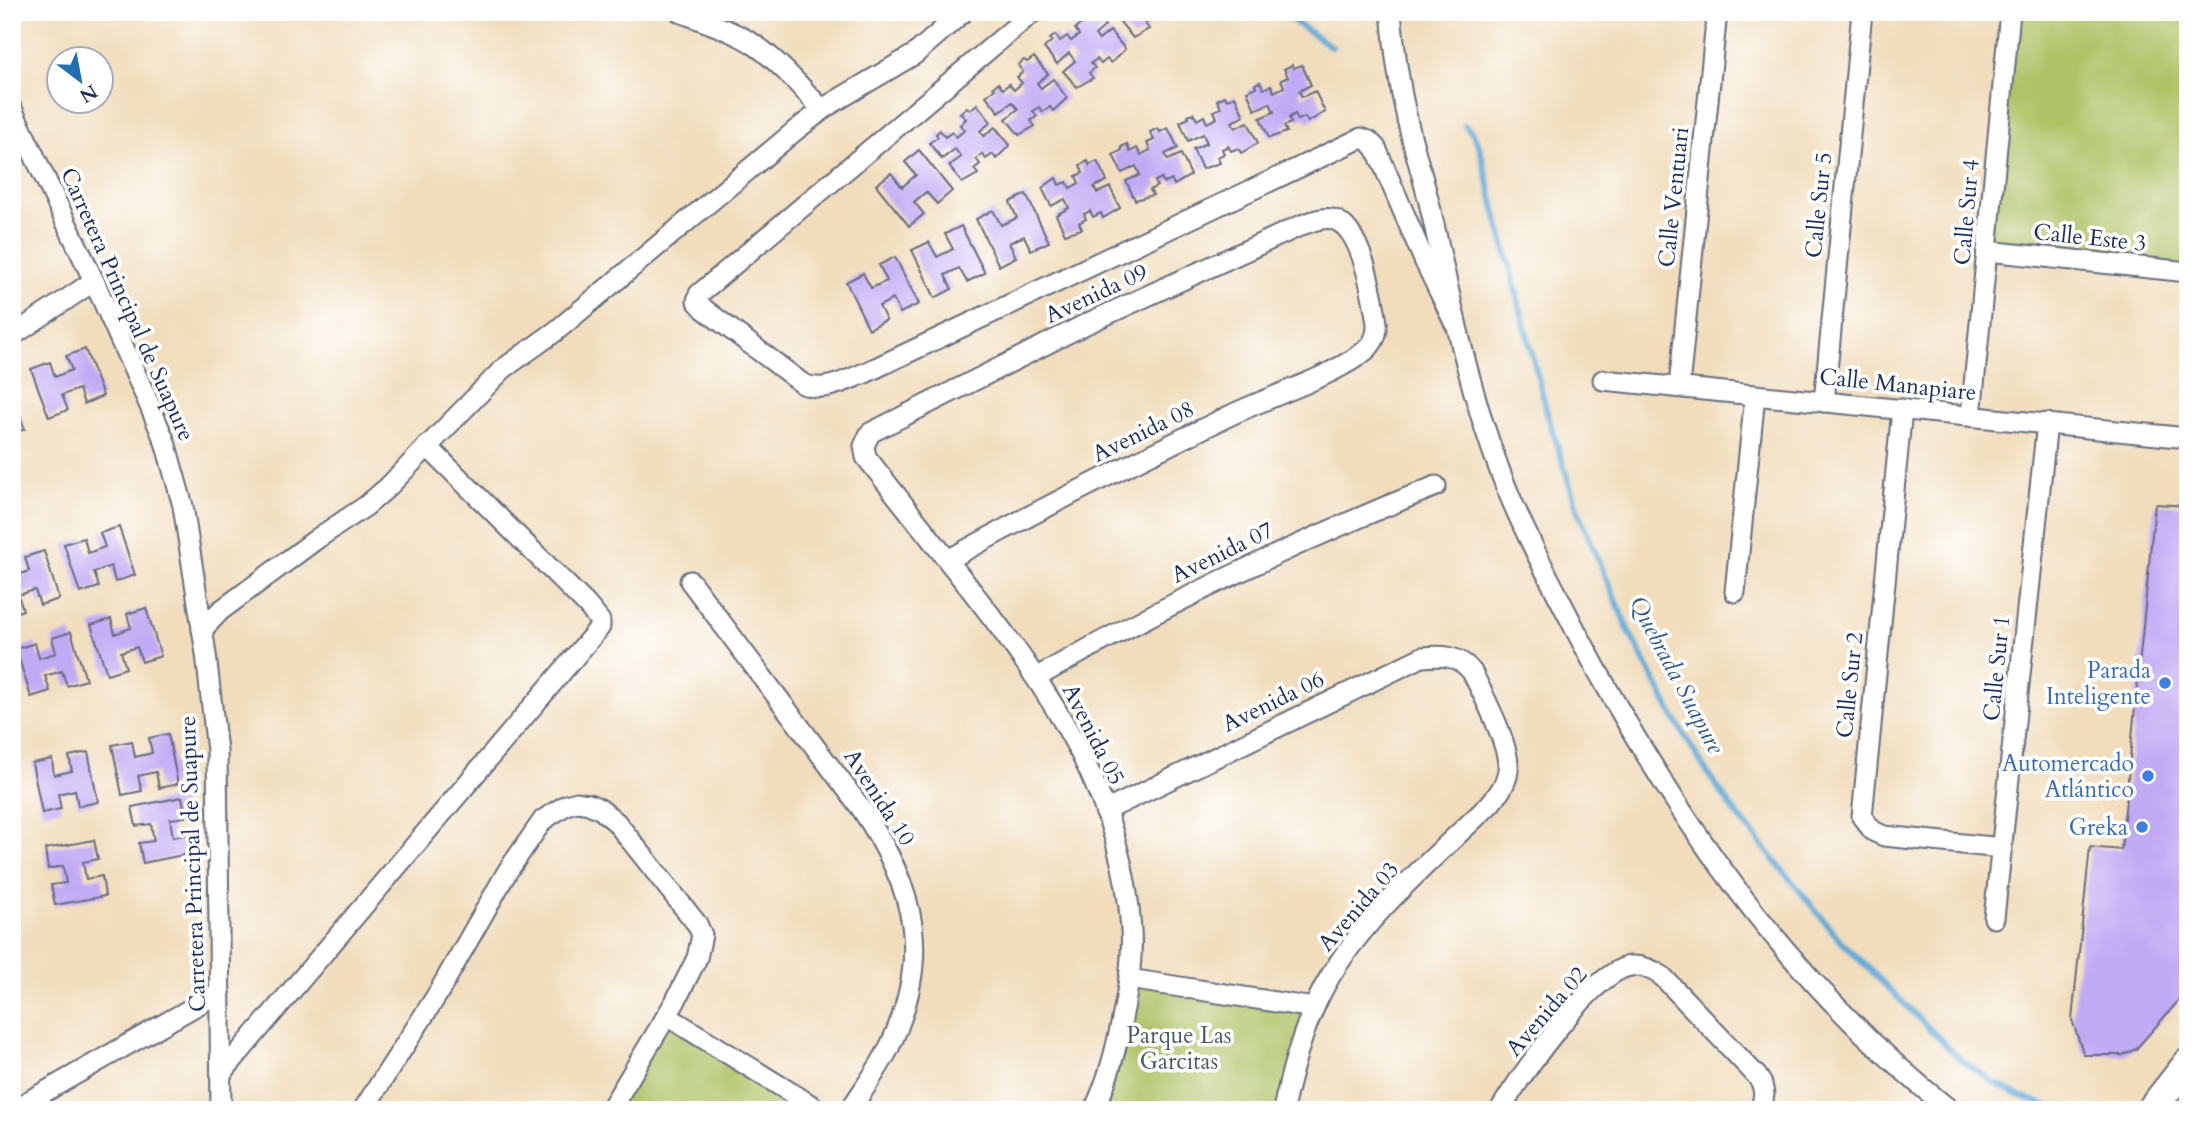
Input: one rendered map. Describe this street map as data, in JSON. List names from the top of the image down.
{
  "streets": {
    "street": [
      "Calle Ventuari",
      "Calle Sur 5",
      "Calle Sur 4",
      "Calle Este 3",
      "Avenida 09",
      "Carretera Principal de Suapure",
      "Calle Manapiare",
      "Avenida 08",
      "Avenida 07",
      "Calle Sur 1",
      "Calle Sur 2",
      "Avenida 06",
      "Avenida 05",
      "Avenida 10",
      "Avenida 03",
      "Avenida 02"
    ]
  },
  "crossings": [
    ["Calle Ventuari", "Calle Manapiare"],
    ["Calle Sur 5", "Calle Manapiare"],
    ["Calle Sur 4", "Calle Este 3"],
    ["Calle Sur 4", "Calle Manapiare"],
    ["Avenida 09", "Avenida 08"],
    ["Avenida 09", "Avenida 05"],
    ["Calle Manapiare", "Calle Sur 1"],
    ["Calle Manapiare", "Calle Sur 2"],
    ["Avenida 08", "Avenida 05"],
    ["Avenida 07", "Avenida 05"],
    ["Calle Sur 1", "Calle Sur 2"],
    ["Avenida 06", "Avenida 05"],
    ["Avenida 06", "Avenida 03"]
  ],
  "water": ["Quebrada Suapure"],
  "parks": ["Parque Las Garcitas"],
  "places": ["Parada Inteligente", "Automercado Atlántico", "Greka"],
  "north": "bottom right"
}
